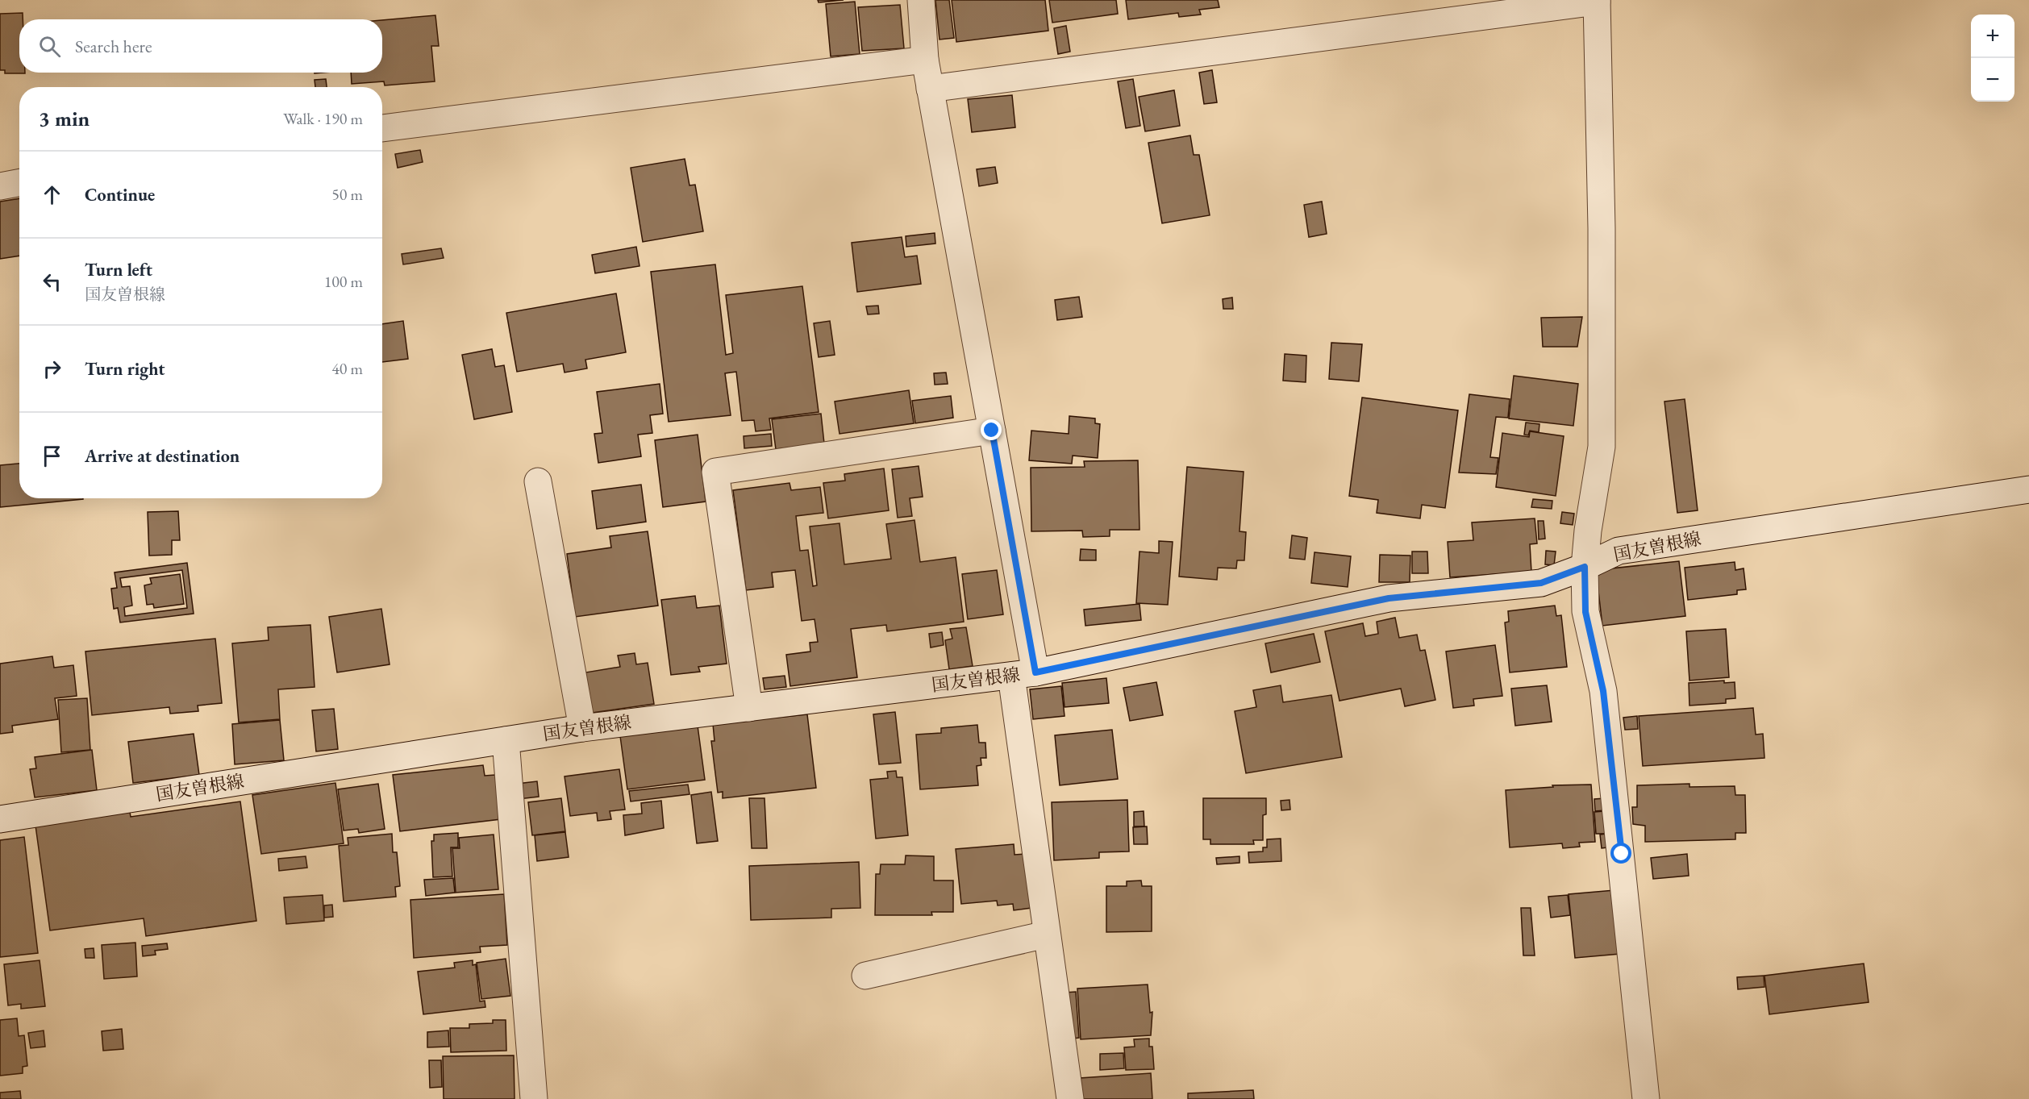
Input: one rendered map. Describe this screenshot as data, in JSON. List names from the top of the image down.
{
  "streets": {
    "street": ["国友曽根線"]
  },
  "page": {
    "map_buttons": ["+", "−"],
    "search": "Search here",
    "heading": ["3 min", "Walk · 190 m"],
    "list": [
      ["Continue", "50 m"],
      ["Turn left", "国友曽根線", "100 m"],
      ["Turn right", "40 m"],
      "Arrive at destination"
    ]
  }
}
